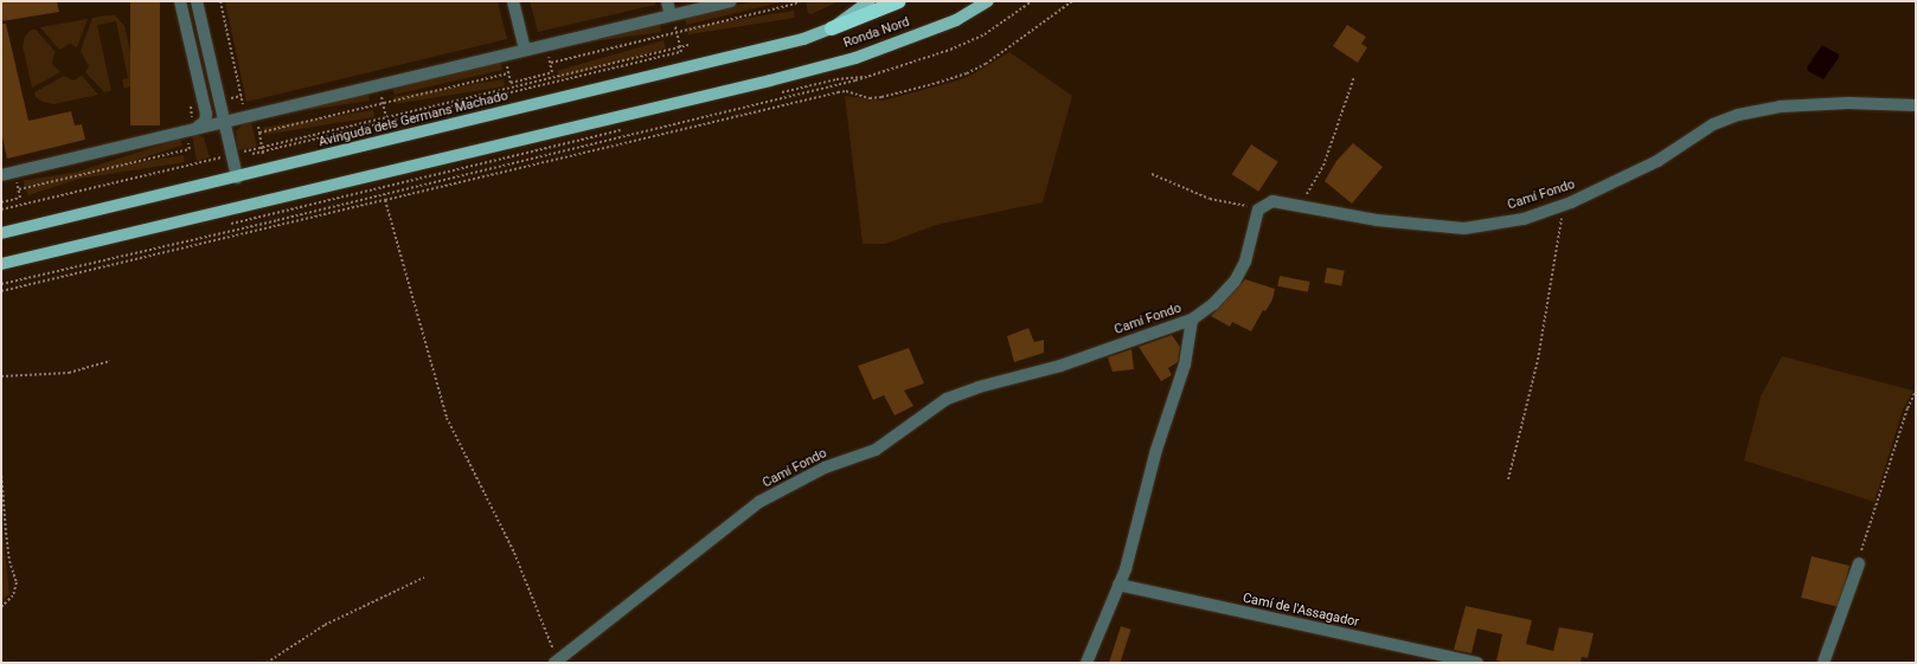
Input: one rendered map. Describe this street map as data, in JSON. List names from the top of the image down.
{
  "streets": {
    "highway": ["Ronda Nord"],
    "main road": ["Avinguda dels Germans Machado"],
    "street": ["Camí Fondo", "Camí de l'Assagador"]
  },
  "crossings": [
    ["Ronda Nord", "Avinguda dels Germans Machado"]
  ]
}
